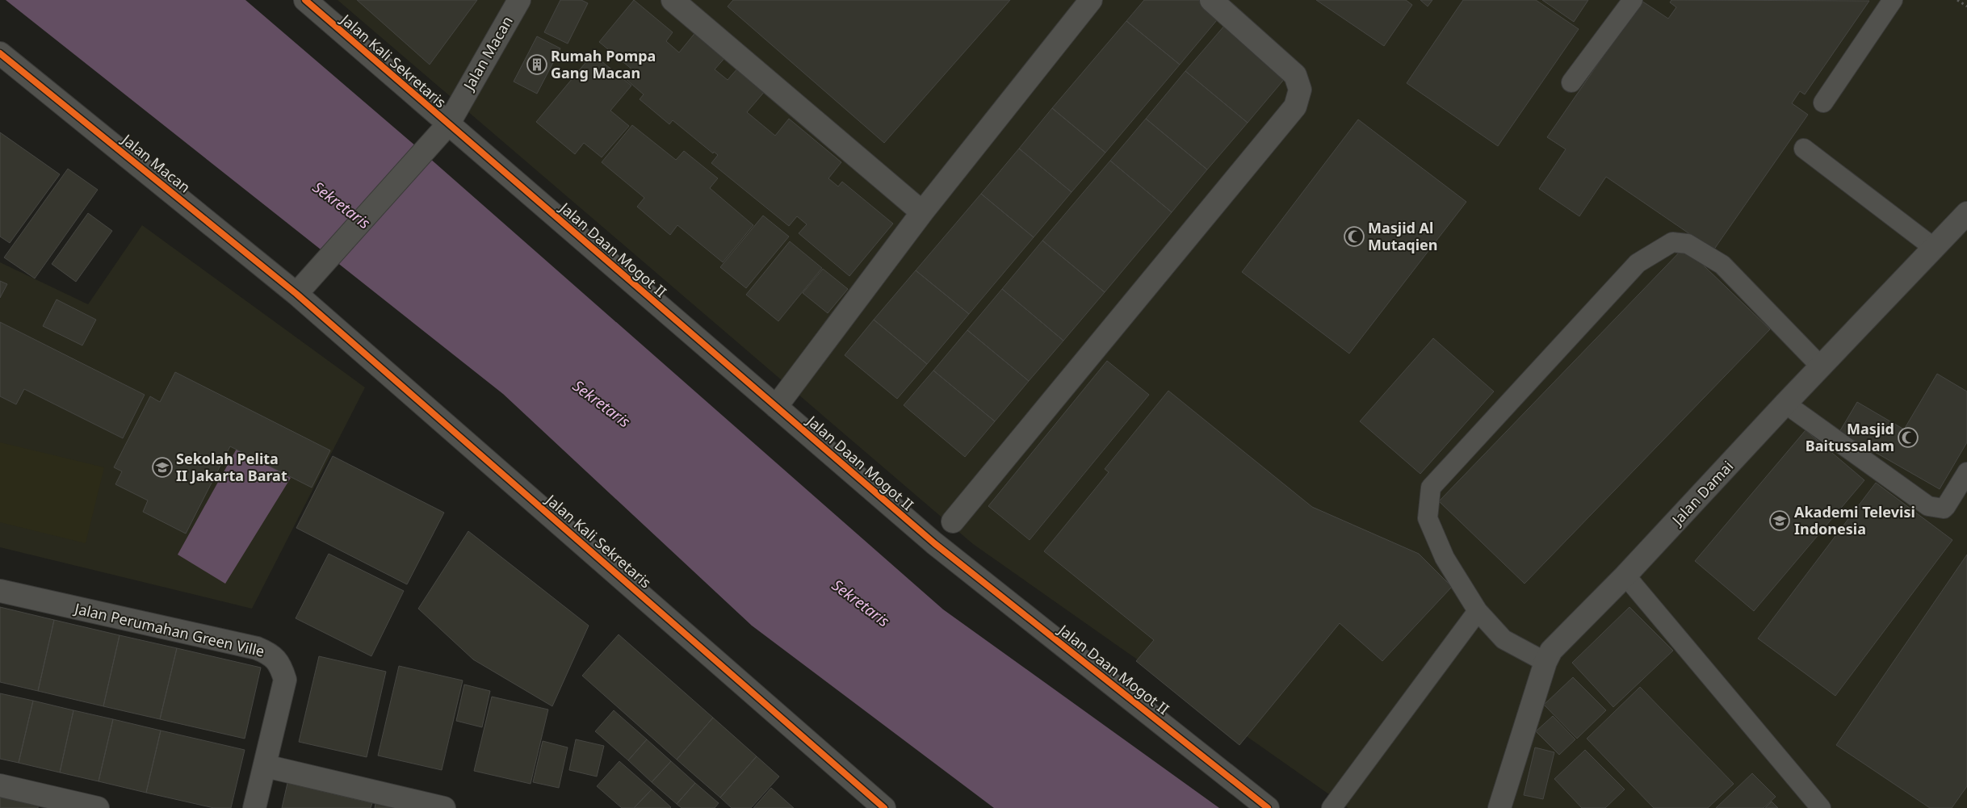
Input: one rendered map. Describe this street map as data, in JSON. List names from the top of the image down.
{
  "streets": {
    "street": [
      "Jalan Macan",
      "Jalan Kali Sekretaris",
      "Jalan Daan Mogot II",
      "Jalan Damai",
      "Jalan Perumahan Green Ville"
    ]
  },
  "crossings": [
    ["Jalan Macan", "Jalan Kali Sekretaris"],
    ["Jalan Macan", "Jalan Daan Mogot II"],
    ["Jalan Kali Sekretaris", "Jalan Daan Mogot II"]
  ],
  "water": ["Sekretaris"],
  "places": {
    "building": ["Rumah Pompa Gang Macan"],
    "mosque": ["Masjid Al Mutaqien", "Masjid Baitussalam"],
    "school or university": ["Sekolah Pelita II Jakarta Barat", "Akademi Televisi Indonesia"]
  }
}
